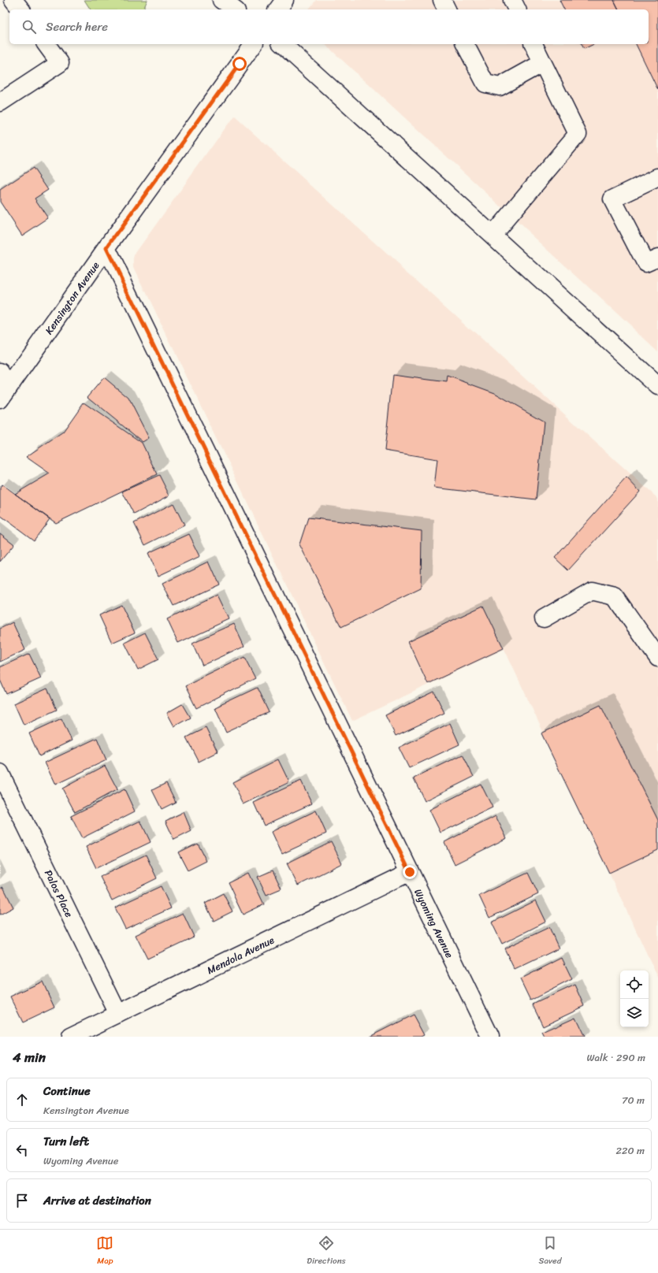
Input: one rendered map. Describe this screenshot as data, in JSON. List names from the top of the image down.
{
  "streets": {
    "street": [
      "Kensington Avenue",
      "Palos Place",
      "Wyoming Avenue",
      "Mendola Avenue"
    ]
  },
  "crossings": [
    ["Kensington Avenue", "Wyoming Avenue"],
    ["Palos Place", "Mendola Avenue"],
    ["Wyoming Avenue", "Mendola Avenue"]
  ],
  "page": {
    "search": "Search here",
    "heading": ["4 min", "Walk · 290 m"],
    "list": [
      ["Continue", "Kensington Avenue", "70 m"],
      ["Turn left", "Wyoming Avenue", "220 m"],
      "Arrive at destination"
    ],
    "nav": ["Map", "Directions", "Saved"]
  }
}
